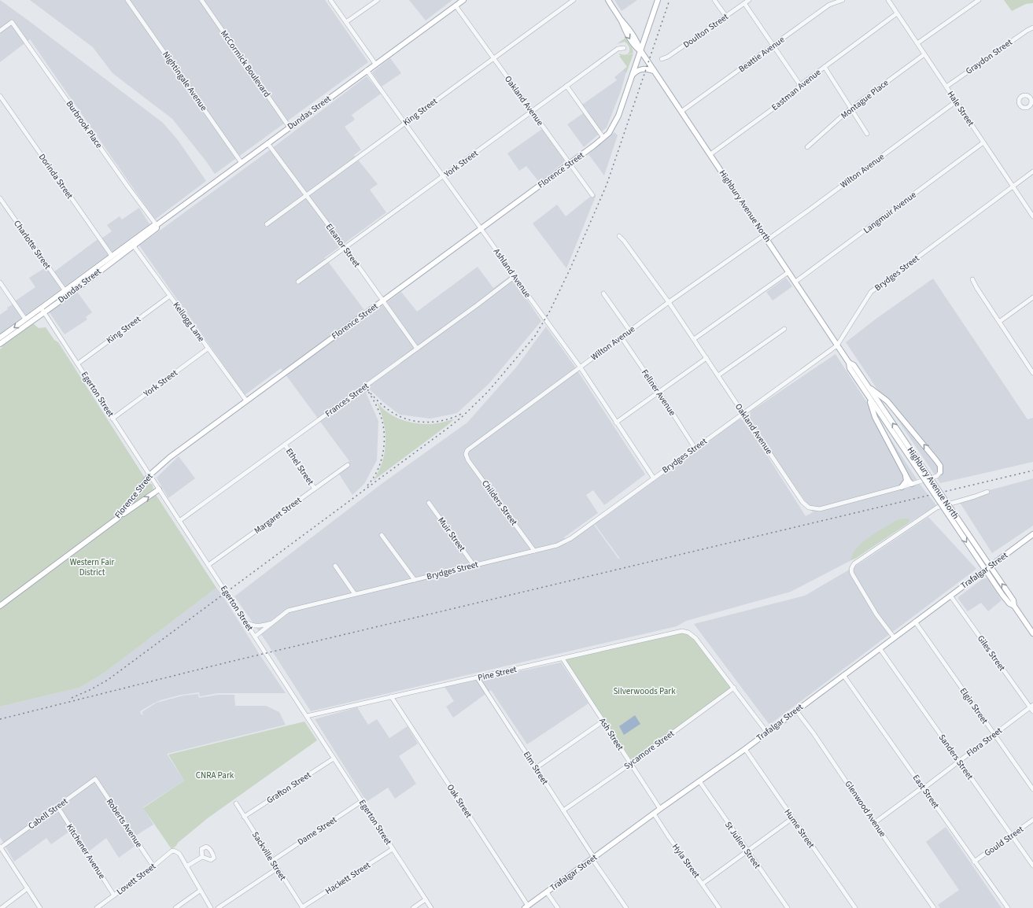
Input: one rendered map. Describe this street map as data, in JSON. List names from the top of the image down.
{
  "streets": {
    "main road": [
      "Dundas Street",
      "Florence Street",
      "Highbury Avenue North",
      "Trafalgar Street"
    ],
    "street": [
      "Doulton Street",
      "Beattie Avenue",
      "Graydon Street",
      "McCormick Boulevard",
      "Nightingale Avenue",
      "Eastman Avenue",
      "Montague Place",
      "Oakland Avenue",
      "Hale Street",
      "King Street",
      "Burbrook Place",
      "York Street",
      "Wilton Avenue",
      "Dorinda Street",
      "Langmuir Avenue",
      "Charlotte Street",
      "Eleanor Street",
      "Ashland Avenue",
      "Brydges Street",
      "Kellogg Lane",
      "Fellner Avenue",
      "Egerton Street",
      "Frances Street",
      "Ethel Street",
      "Childers Street",
      "Margaret Street",
      "Muir Street",
      "Giles Street",
      "Pine Street",
      "Elgin Street",
      "Ash Street",
      "Flora Street",
      "Sycamore Street",
      "Sanders Street",
      "Elm Street",
      "Grafton Street",
      "East Street",
      "Oak Street",
      "Glenwood Avenue",
      "Cabell Street",
      "Roberts Avenue",
      "Hume Street",
      "Dame Street",
      "Gould Street",
      "St Julien Street",
      "Kitchener Avenue",
      "Sackville Street",
      "Hyla Street",
      "Hackett Street",
      "Lovett Street"
    ]
  },
  "crossings": [
    ["Beattie Avenue", "Highbury Avenue North"],
    ["Graydon Street", "Hale Street"],
    ["McCormick Boulevard", "Dundas Street"],
    ["Nightingale Avenue", "Dundas Street"],
    ["Eastman Avenue", "Hale Street"],
    ["Eastman Avenue", "Highbury Avenue North"],
    ["Montague Place", "Hale Street"],
    ["Oakland Avenue", "King Street"],
    ["Oakland Avenue", "Dundas Street"],
    ["Oakland Avenue", "York Street"],
    ["Oakland Avenue", "Florence Street"],
    ["Oakland Avenue", "Wilton Avenue"],
    ["Oakland Avenue", "Brydges Street"],
    ["Hale Street", "Wilton Avenue"],
    ["Hale Street", "Langmuir Avenue"],
    ["Hale Street", "Brydges Street"],
    ["King Street", "Eleanor Street"],
    ["King Street", "Ashland Avenue"],
    ["King Street", "Kellogg Lane"],
    ["King Street", "Egerton Street"],
    ["Dundas Street", "Burbrook Place"],
    ["Dundas Street", "Dorinda Street"],
    ["Dundas Street", "Charlotte Street"],
    ["Dundas Street", "Eleanor Street"],
    ["Dundas Street", "Ashland Avenue"],
    ["Dundas Street", "Kellogg Lane"],
    ["Dundas Street", "Egerton Street"],
    ["York Street", "Eleanor Street"],
    ["York Street", "Ashland Avenue"],
    ["York Street", "Kellogg Lane"],
    ["York Street", "Egerton Street"],
    ["Florence Street", "Highbury Avenue North"],
    ["Florence Street", "Eleanor Street"],
    ["Florence Street", "Ashland Avenue"],
    ["Florence Street", "Kellogg Lane"],
    ["Florence Street", "Egerton Street"],
    ["Wilton Avenue", "Highbury Avenue North"],
    ["Wilton Avenue", "Ashland Avenue"],
    ["Wilton Avenue", "Fellner Avenue"],
    ["Wilton Avenue", "Childers Street"],
    ["Highbury Avenue North", "Langmuir Avenue"],
    ["Highbury Avenue North", "Brydges Street"],
    ["Highbury Avenue North", "Trafalgar Street"],
    ["Eleanor Street", "Frances Street"],
    ["Ashland Avenue", "Brydges Street"],
    ["Ashland Avenue", "Frances Street"],
    ["Brydges Street", "Fellner Avenue"],
    ["Brydges Street", "Egerton Street"],
    ["Brydges Street", "Childers Street"],
    ["Brydges Street", "Muir Street"],
    ["Egerton Street", "Frances Street"],
    ["Egerton Street", "Margaret Street"],
    ["Egerton Street", "Pine Street"],
    ["Egerton Street", "Grafton Street"],
    ["Egerton Street", "Dame Street"],
    ["Egerton Street", "Hackett Street"],
    ["Frances Street", "Ethel Street"],
    ["Ethel Street", "Margaret Street"],
    ["Trafalgar Street", "Giles Street"],
    ["Trafalgar Street", "Elgin Street"],
    ["Trafalgar Street", "Ash Street"],
    ["Trafalgar Street", "Sanders Street"],
    ["Trafalgar Street", "Elm Street"],
    ["Trafalgar Street", "East Street"],
    ["Trafalgar Street", "Oak Street"],
    ["Trafalgar Street", "Glenwood Avenue"],
    ["Trafalgar Street", "Hume Street"],
    ["Trafalgar Street", "St Julien Street"],
    ["Trafalgar Street", "Hyla Street"],
    ["Giles Street", "Flora Street"],
    ["Pine Street", "Ash Street"],
    ["Pine Street", "Sycamore Street"],
    ["Pine Street", "Elm Street"],
    ["Pine Street", "Oak Street"],
    ["Elgin Street", "Flora Street"],
    ["Ash Street", "Sycamore Street"],
    ["Flora Street", "Sanders Street"],
    ["Flora Street", "East Street"],
    ["Flora Street", "Glenwood Avenue"],
    ["Sycamore Street", "Elm Street"],
    ["Sanders Street", "Gould Street"],
    ["Grafton Street", "Sackville Street"],
    ["East Street", "Gould Street"],
    ["Cabell Street", "Roberts Avenue"],
    ["Cabell Street", "Kitchener Avenue"],
    ["Roberts Avenue", "Lovett Street"],
    ["Dame Street", "Sackville Street"],
    ["Kitchener Avenue", "Lovett Street"],
    ["Sackville Street", "Hackett Street"]
  ],
  "parks": ["Western Fair District", "Silverwoods Park", "CNRA Park"]
}
